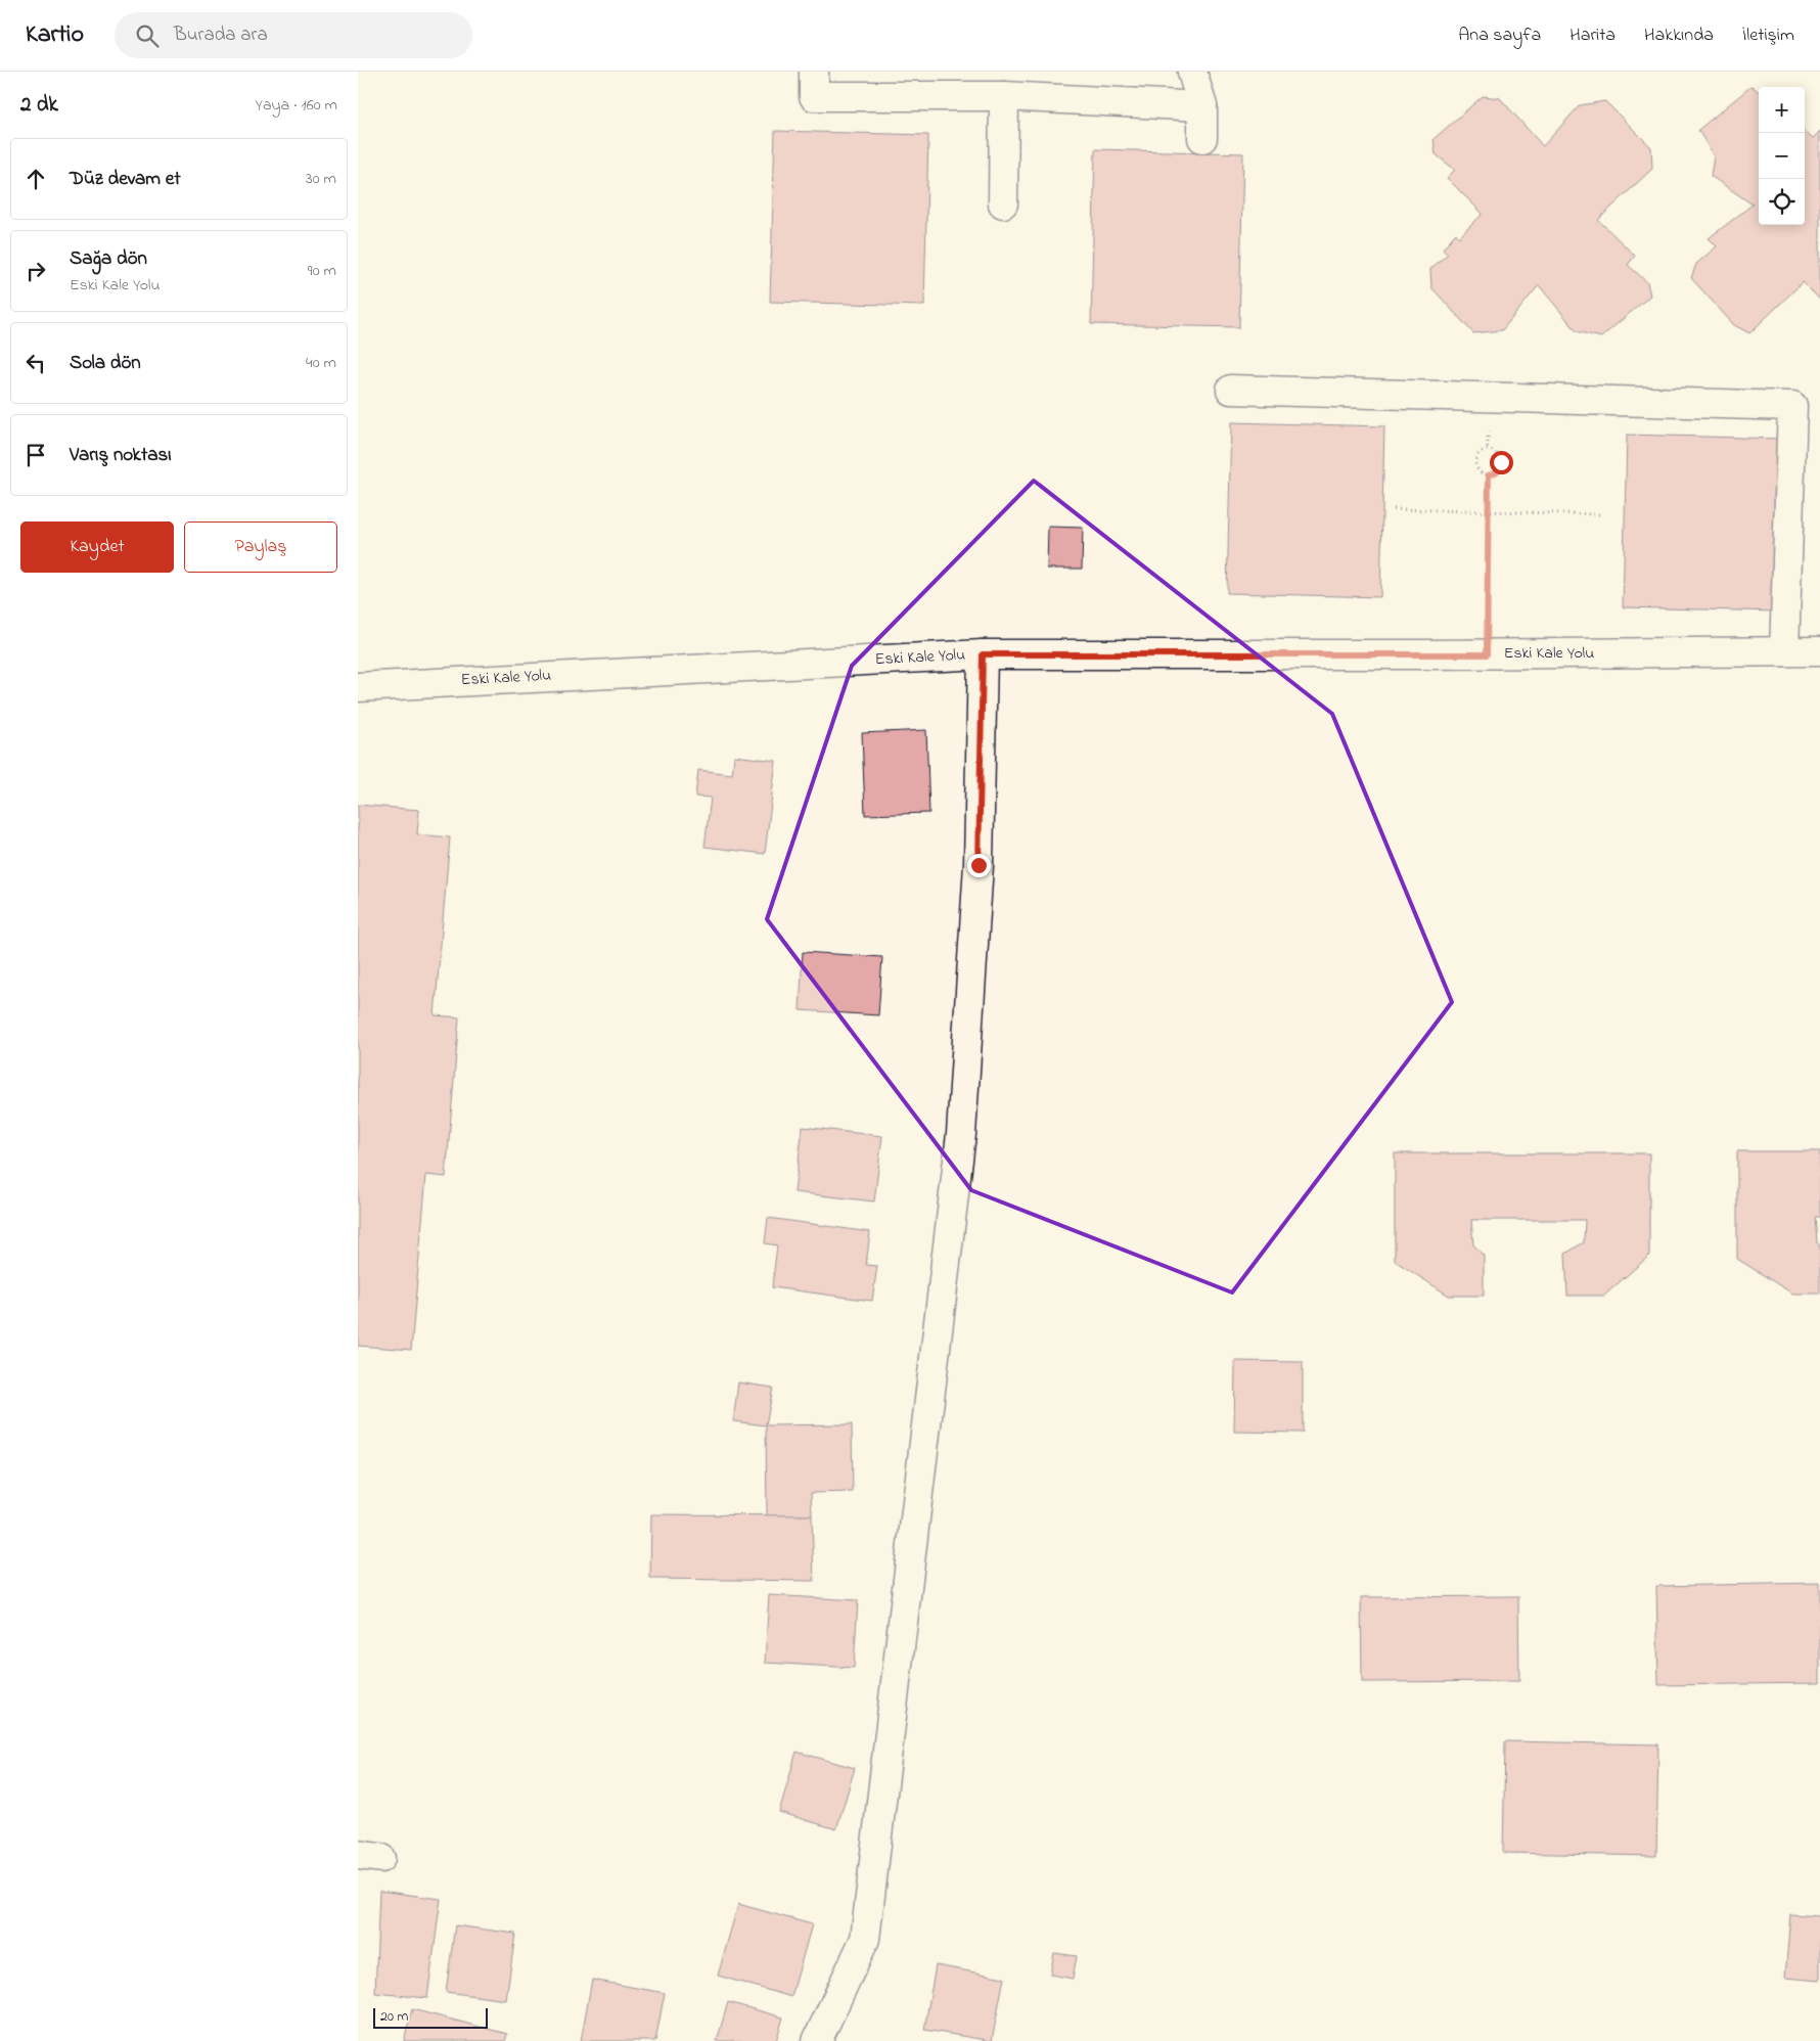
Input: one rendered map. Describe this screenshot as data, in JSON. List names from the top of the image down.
{
  "streets": {
    "street": ["Eski Kale Yolu"]
  },
  "scale_bar": "20 m",
  "page": {
    "header": "Kartio",
    "search": "Burada ara",
    "nav": [
      "Ana sayfa",
      "Harita",
      "Hakkında",
      "İletişim"
    ],
    "heading": ["2 dk", "Yaya · 160 m"],
    "map_buttons": ["+", "−"],
    "list": [
      ["Düz devam et", "30 m"],
      ["Sağa dön", "Eski Kale Yolu", "90 m"],
      ["Sola dön", "40 m"],
      "Varış noktası"
    ],
    "buttons": ["Kaydet", "Paylaş"],
    "scale": "20 m"
  }
}
